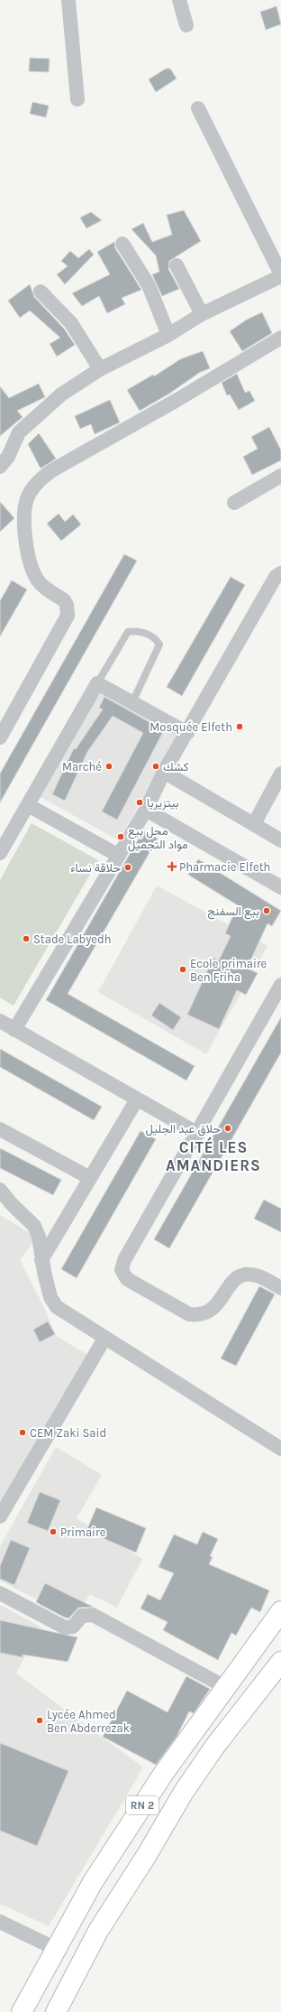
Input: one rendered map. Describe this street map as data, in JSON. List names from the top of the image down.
{
  "streets": {
    "highway": ["RN 2"]
  },
  "districts": ["CITÉ LES AMANDIERS"],
  "places": {
    "other": [
      "Mosquée Elfeth",
      "Marché",
      "كشك",
      "بيتزيريا",
      "محل بيع مواد التجميل",
      "حلاقة نساء",
      "بيع السفنج",
      "Stade Labyedh",
      "Ecole primaire Ben Friha",
      "حلاق عبد الجليل",
      "CEM Zaki Said",
      "Primaire",
      "Lycée Ahmed Ben Abderrezak"
    ],
    "health": ["Pharmacie Elfeth"]
  }
}
